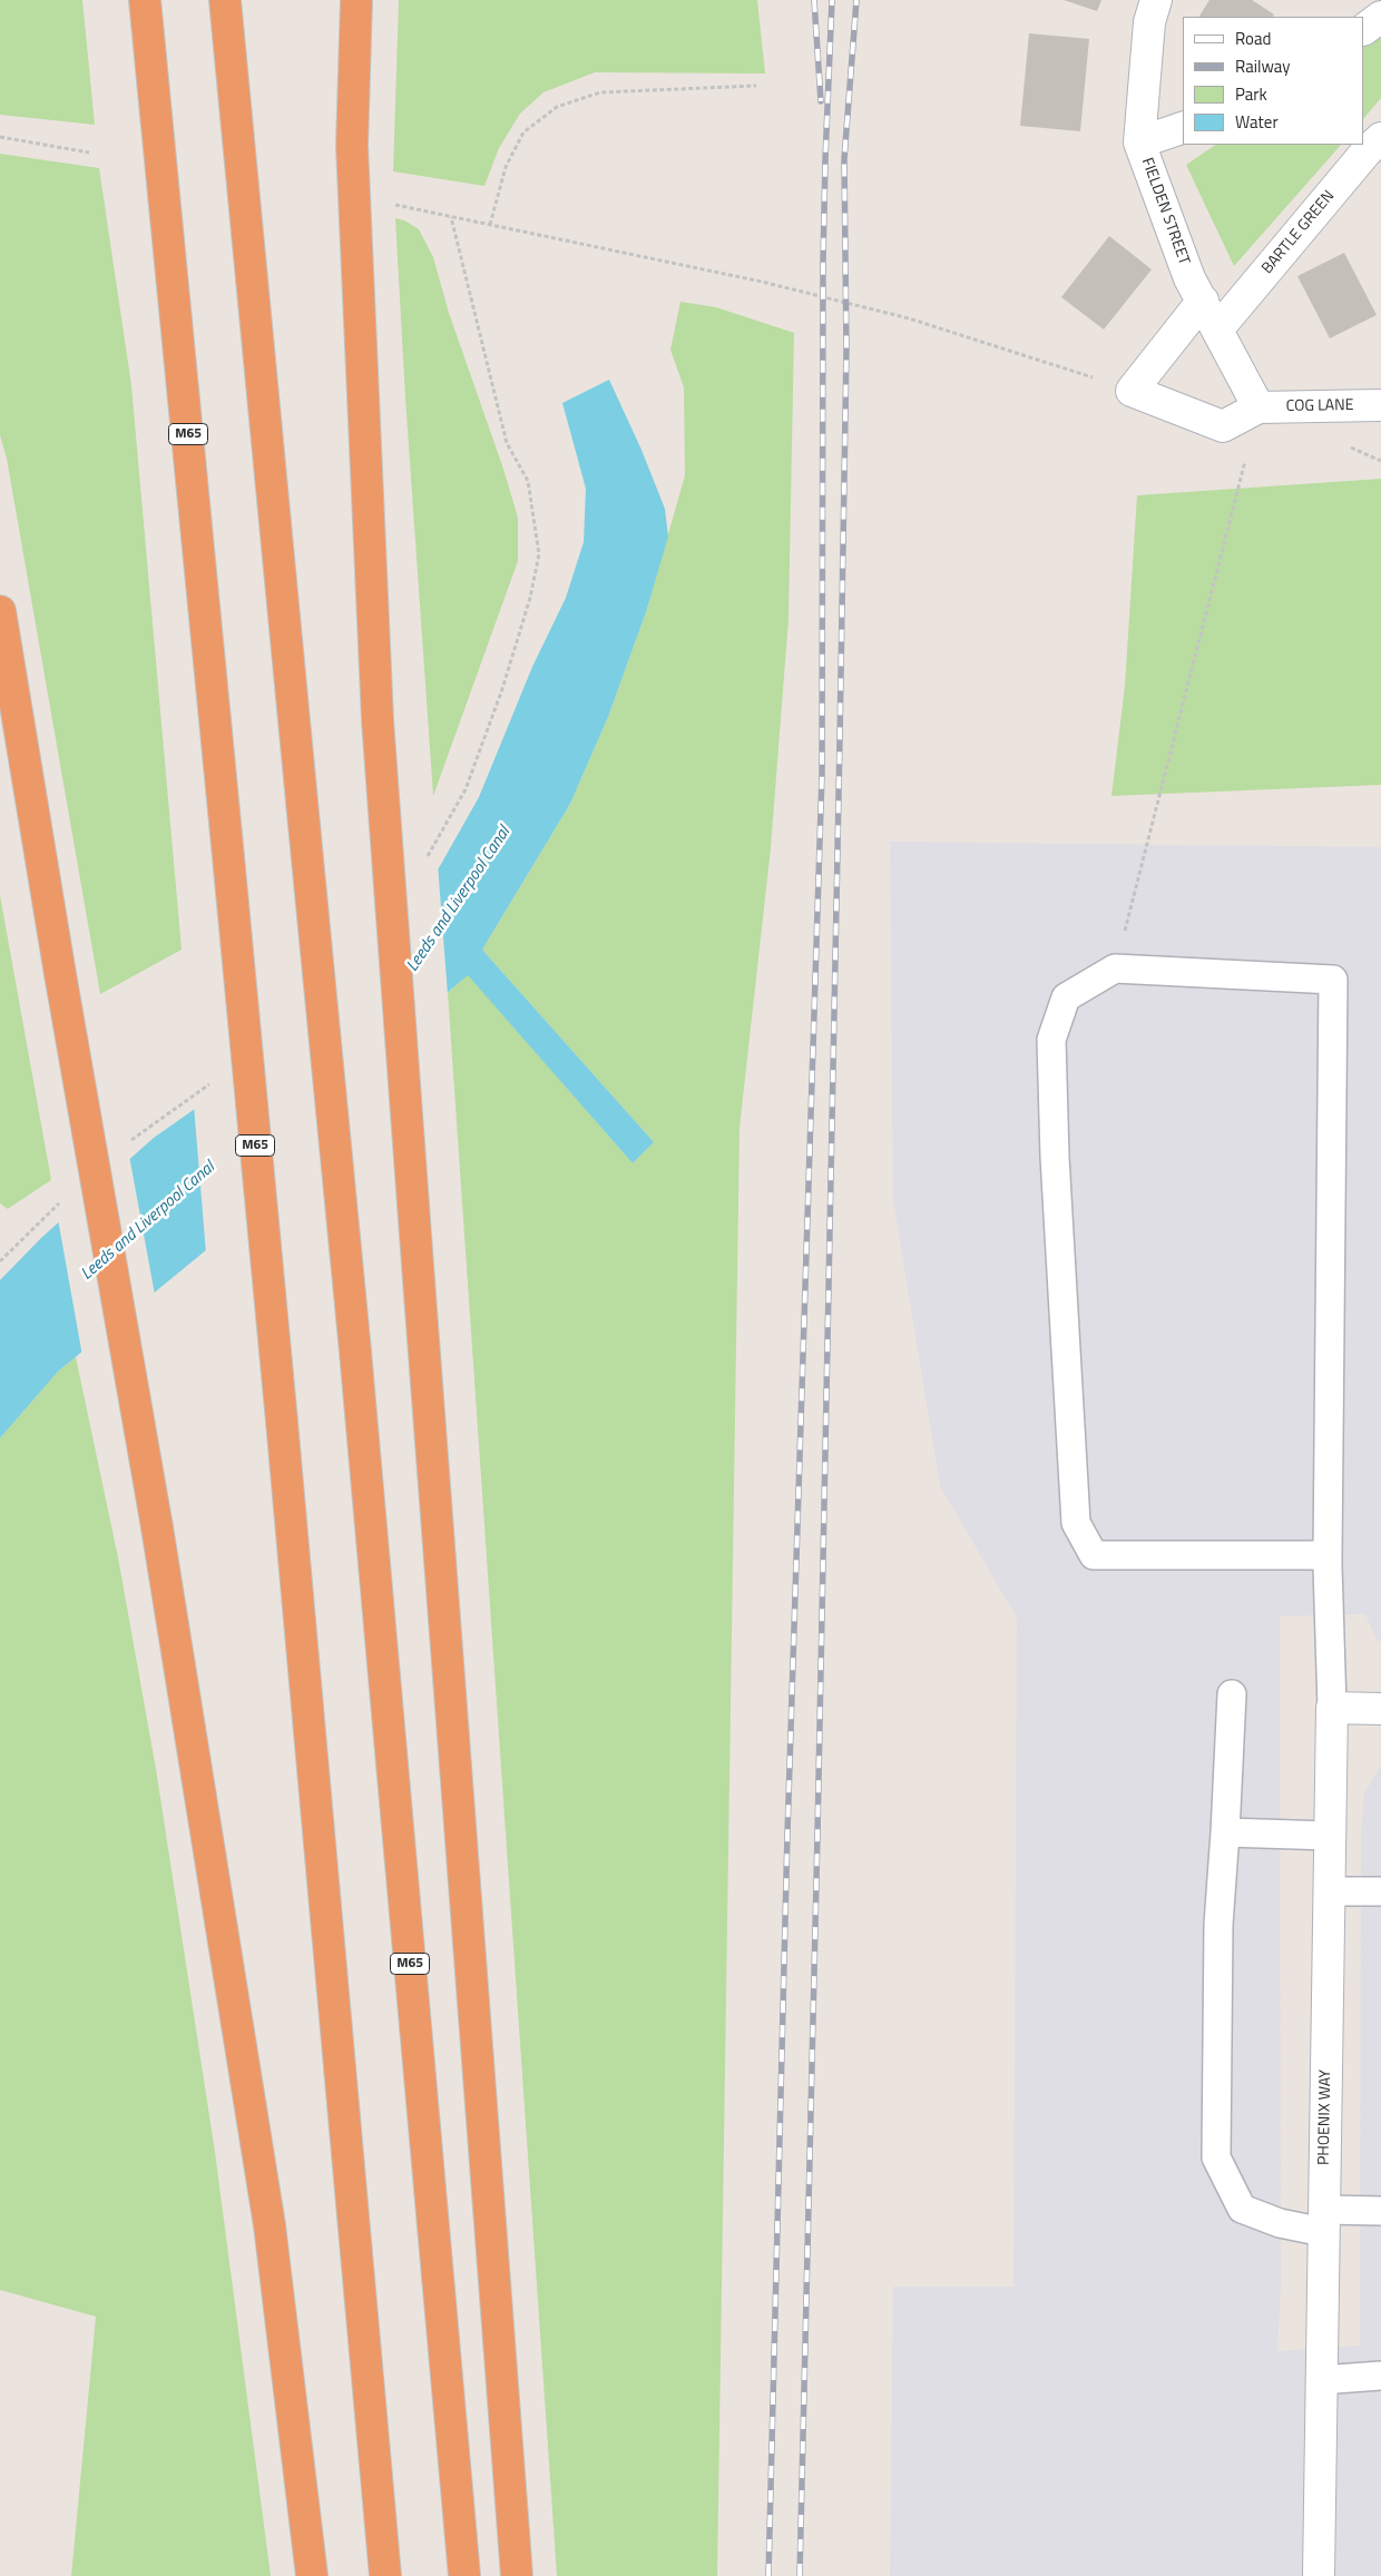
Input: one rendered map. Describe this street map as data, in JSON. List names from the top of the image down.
{
  "streets": {
    "highway": ["M65"],
    "street": [
      "FIELDEN STREET",
      "BARTLE GREEN",
      "COG LANE",
      "PHOENIX WAY"
    ]
  },
  "crossings": [
    ["FIELDEN STREET", "BARTLE GREEN"],
    ["FIELDEN STREET", "COG LANE"]
  ],
  "water": ["Leeds and Liverpool Canal"],
  "legend": [
    "Road",
    "Railway",
    "Park",
    "Water"
  ]
}
